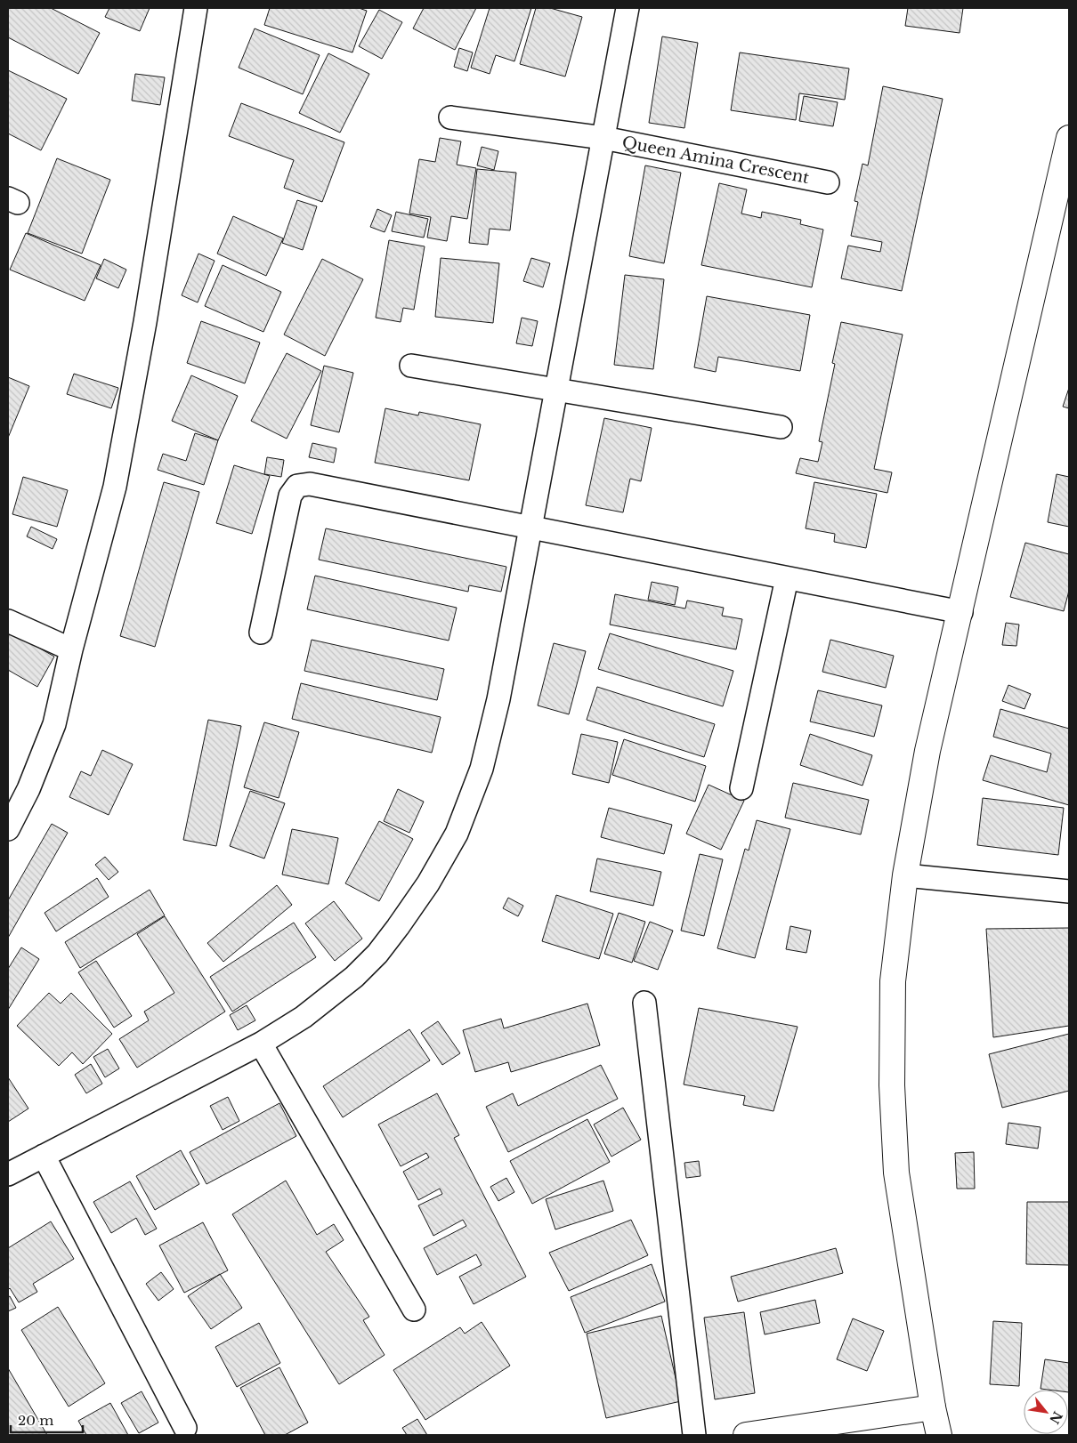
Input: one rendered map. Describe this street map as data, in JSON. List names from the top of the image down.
{
  "streets": {
    "street": ["Queen Amina Crescent"]
  },
  "scale_bar": "20 m",
  "north": "bottom right"
}
